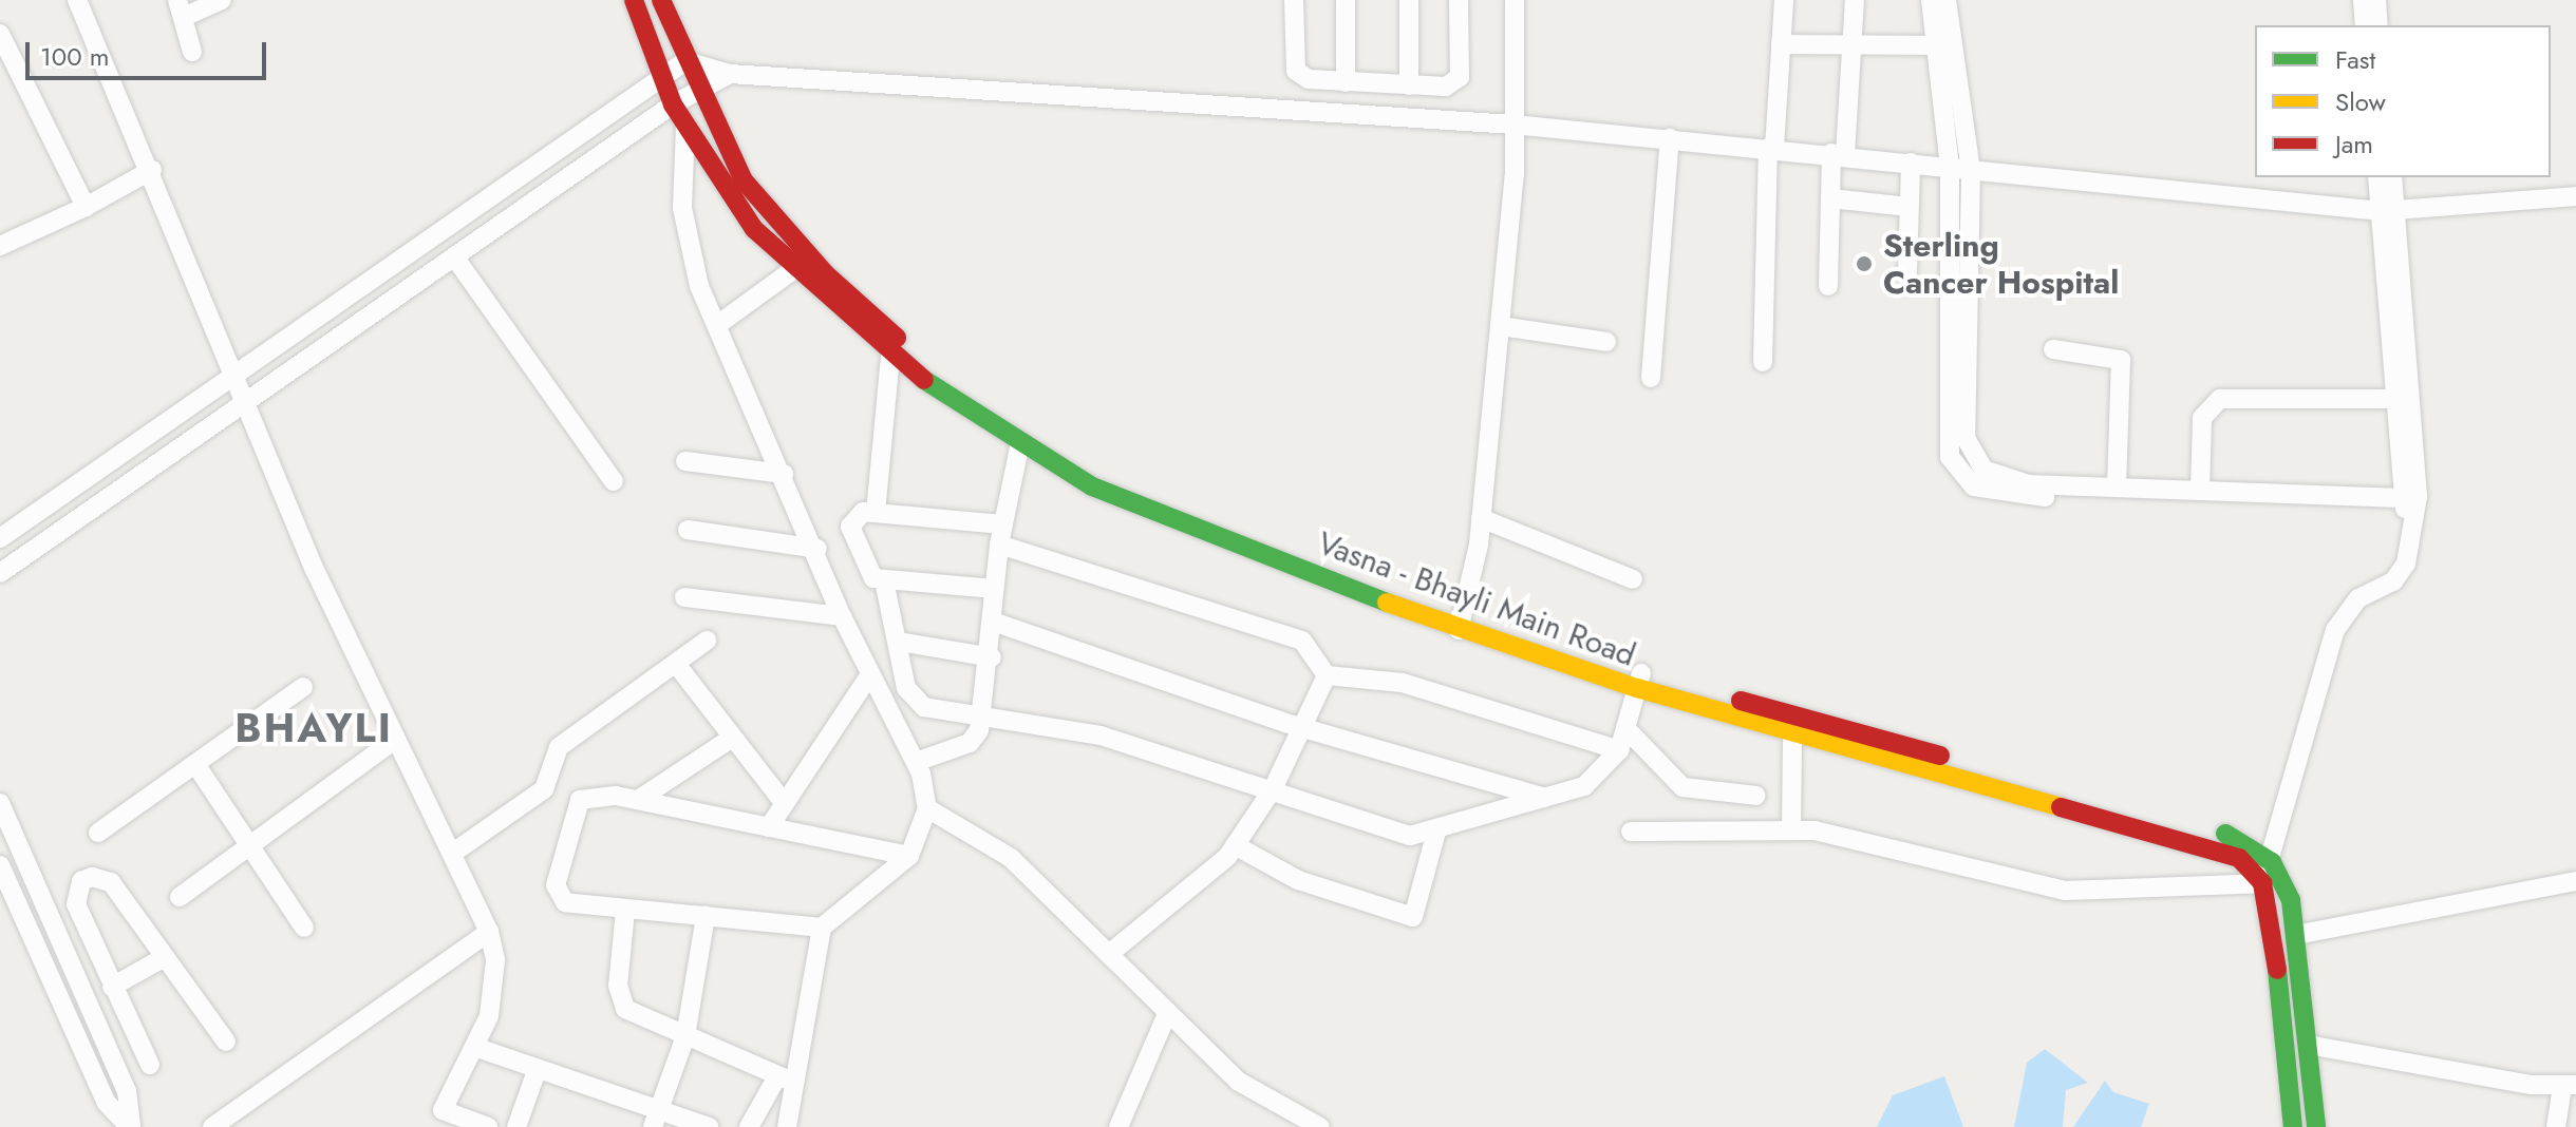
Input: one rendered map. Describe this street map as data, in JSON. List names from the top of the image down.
{
  "streets": {
    "main road": ["Vasna - Bhayli Main Road"]
  },
  "districts": ["BHAYLI"],
  "places": ["Sterling Cancer Hospital"],
  "legend": ["Fast", "Slow", "Jam"],
  "scale_bar": "100 m"
}
